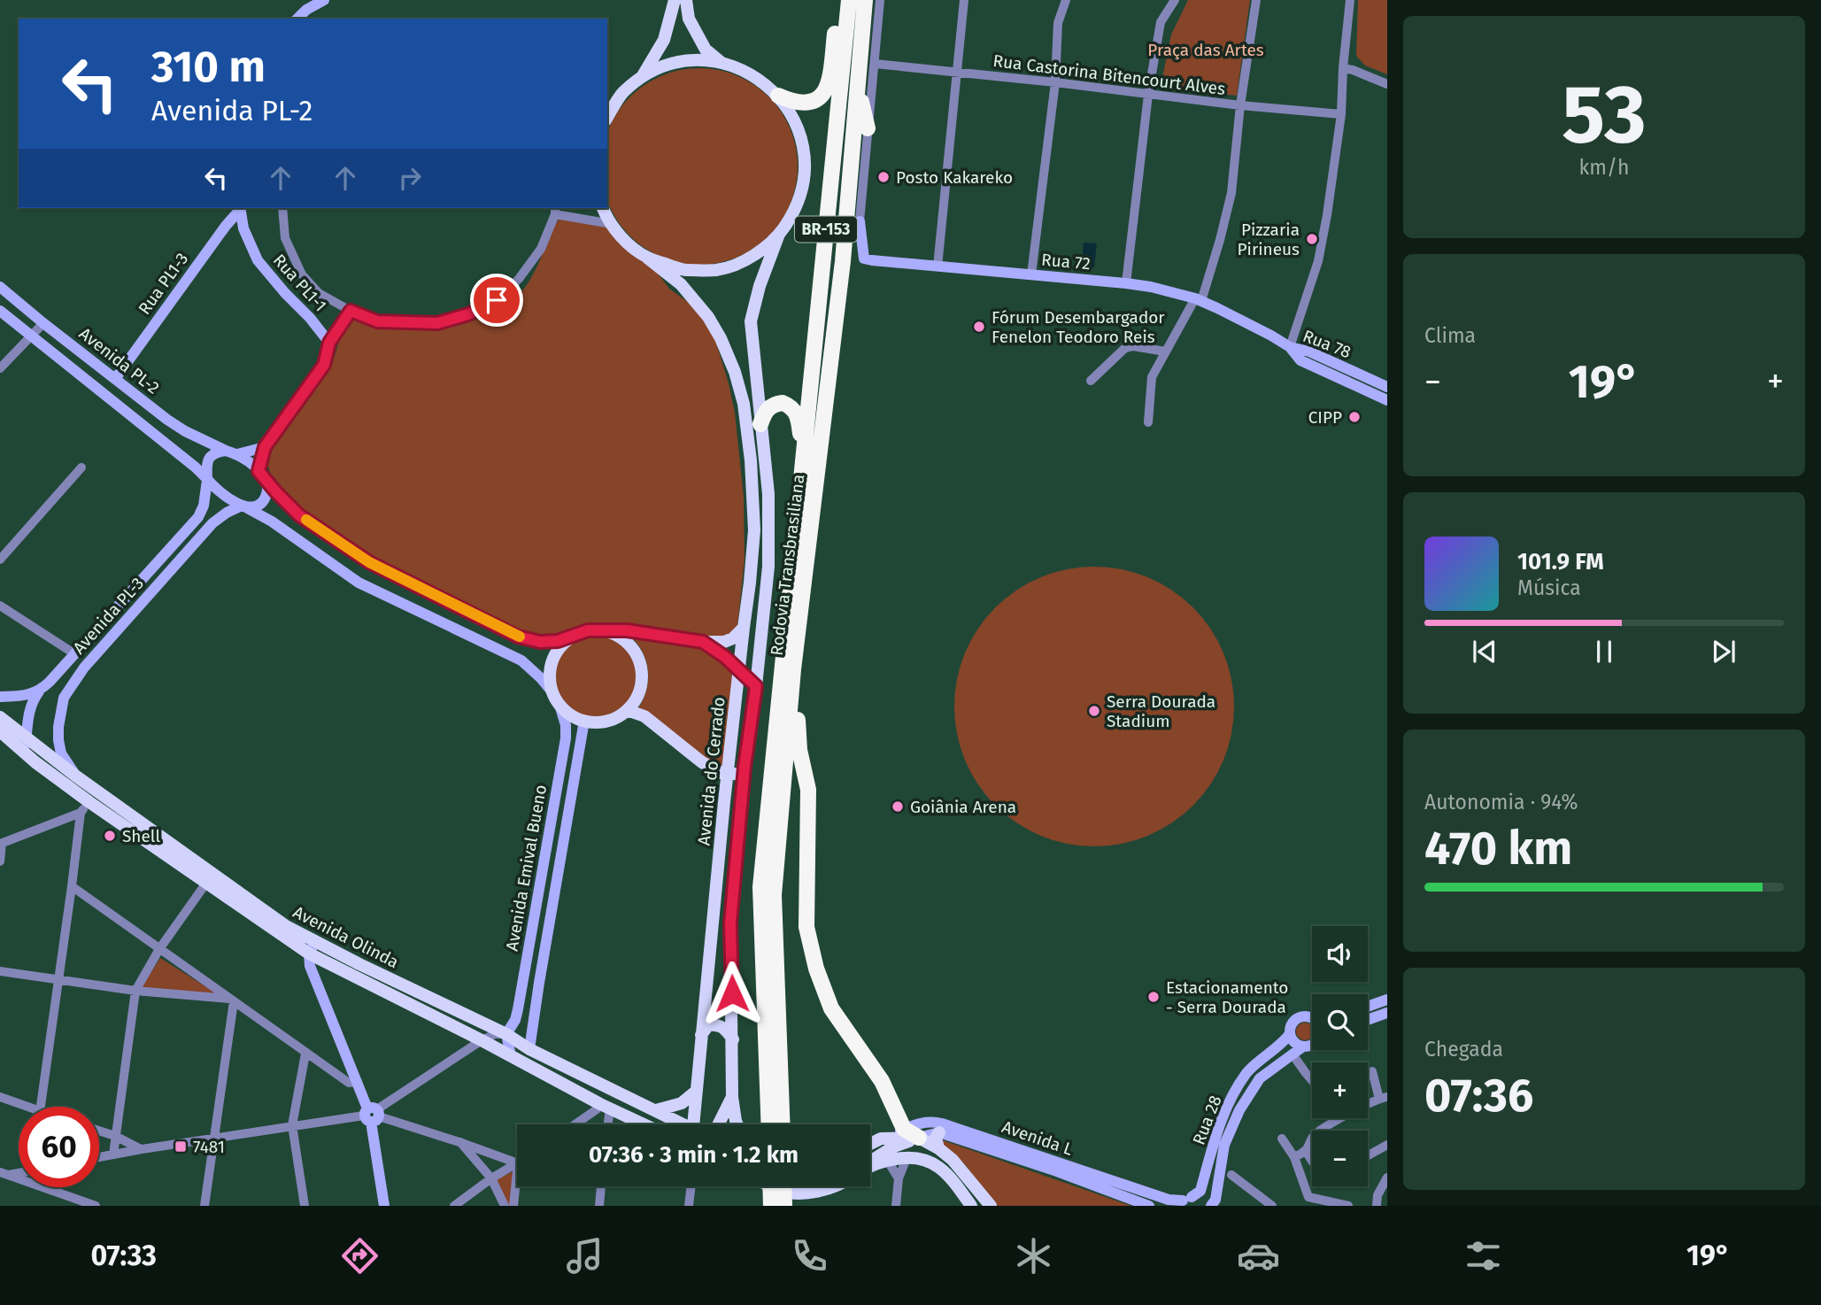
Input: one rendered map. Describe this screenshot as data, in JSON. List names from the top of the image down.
{
  "streets": {
    "highway": ["BR-153", "Rodovia Transbrasiliana"],
    "main road": ["Avenida do Cerrado", "Avenida Olinda"],
    "street": [
      "Rua Castorina Bitencourt Alves",
      "Rua 72",
      "Rua PL1-1",
      "Rua PL1-3",
      "Rua 78",
      "Avenida PL-2",
      "Avenida PL-3",
      "Avenida Emival Bueno",
      "Rua 28",
      "Avenida L"
    ]
  },
  "crossings": [
    ["Rua Castorina Bitencourt Alves", "Rodovia Transbrasiliana"],
    ["Rua 72", "Rua 78"],
    ["Rua PL1-1", "Rua PL1-3"],
    ["Rua PL1-3", "Avenida PL-2"],
    ["Avenida PL-2", "Avenida PL-3"],
    ["Avenida PL-3", "Avenida Olinda"],
    ["Avenida Emival Bueno", "Avenida Olinda"],
    ["Rua 28", "Avenida L"]
  ],
  "parks": ["Praça das Artes"],
  "places": {
    "other": [
      "Posto Kakareko",
      "Pizzaria Pirineus",
      "Fórum Desembargador Fenelon Teodoro Reis",
      "CIPP",
      "Serra Dourada Stadium",
      "Goiânia Arena",
      "Shell",
      "Estacionamento - Serra Dourada"
    ],
    "transit": ["7481"]
  },
  "page": {
    "tile": [
      ["53", "km/h"],
      "Clima",
      ["Autonomia · 94%", "470 km"],
      ["Chegada", "07:36"]
    ],
    "turn": ["310 m", "Avenida PL-2"],
    "heat": ["−", "19°", "+"],
    "song": ["101.9 FM", "Música"],
    "map_buttons": ["+", "−"],
    "limit": "60",
    "trip": "07:36 · 3 min · 1.2 km",
    "tabs": ["07:33", "19°"]
  }
}
